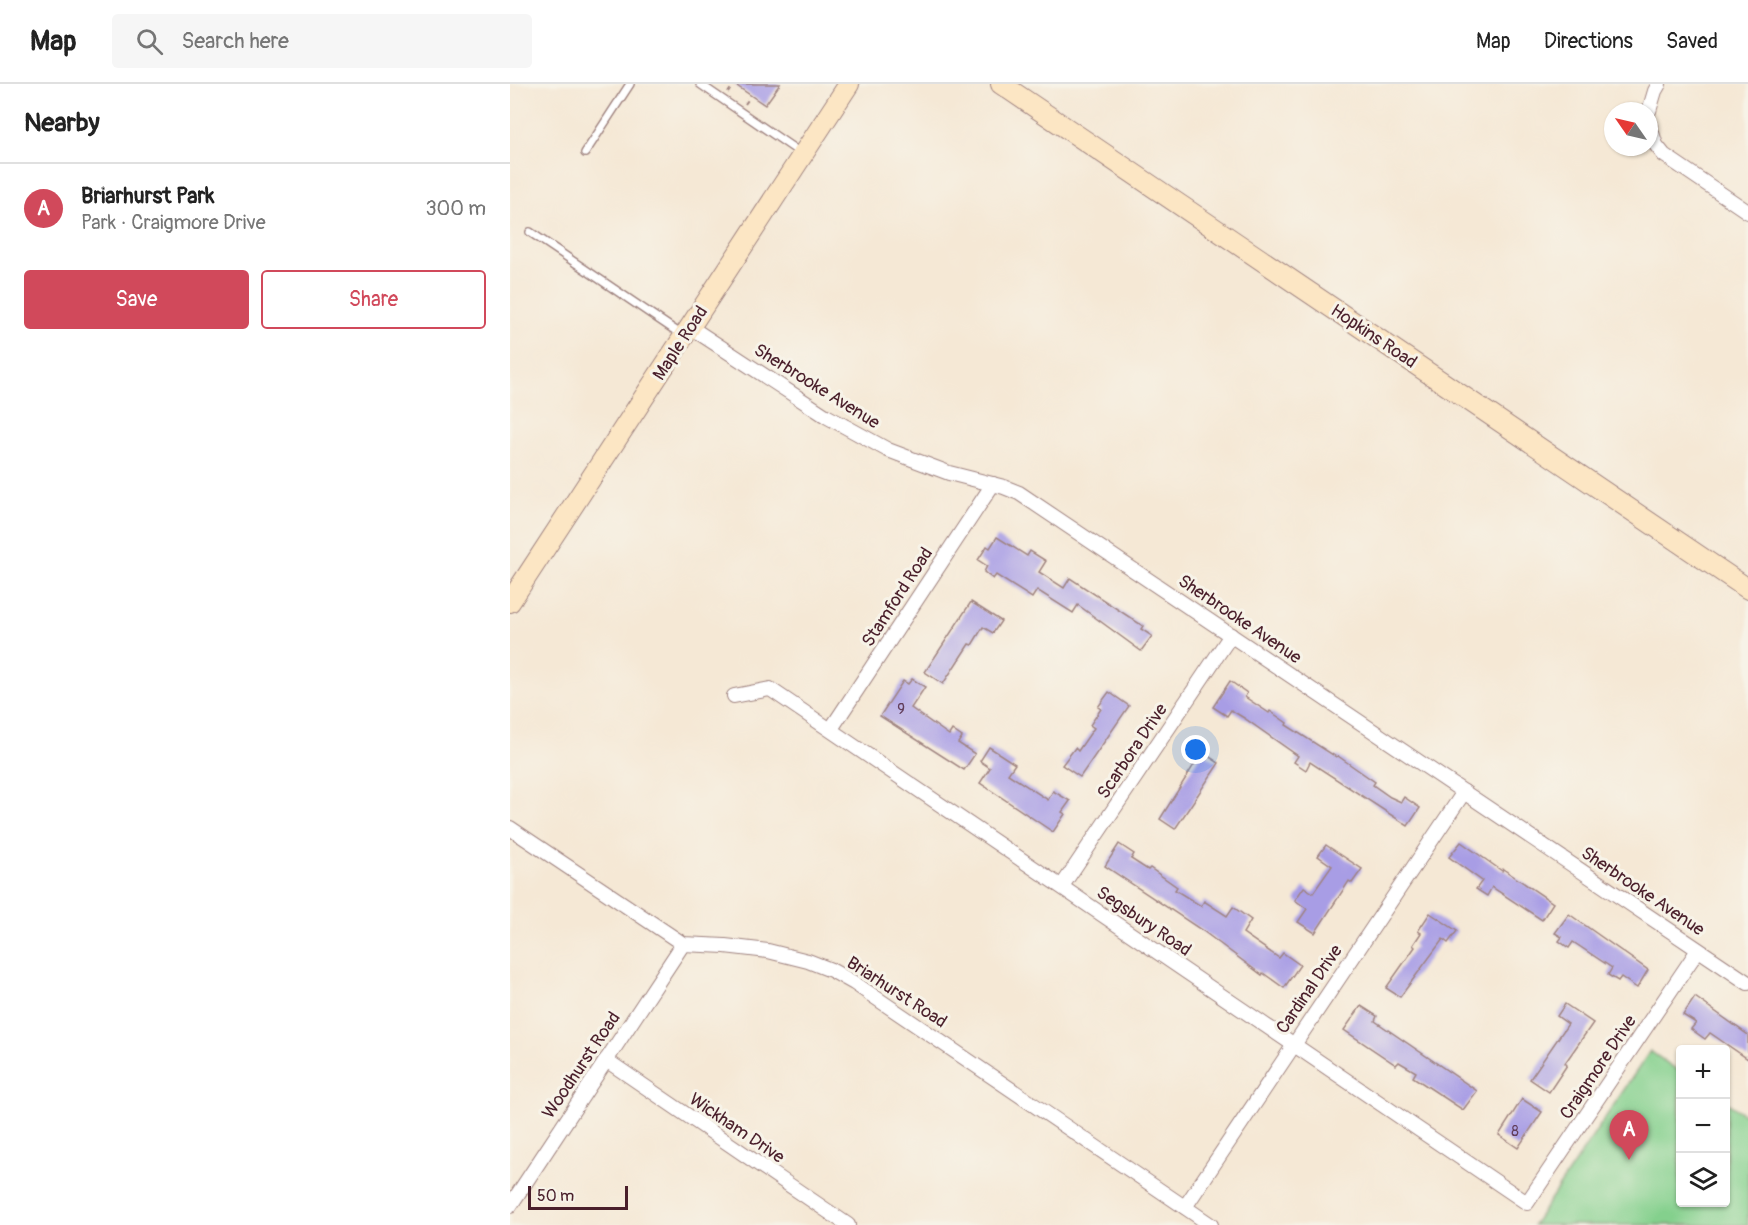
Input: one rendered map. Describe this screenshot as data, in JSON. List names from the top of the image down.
{
  "streets": {
    "street": [
      "Hopkins Road",
      "Maple Road",
      "Sherbrooke Avenue",
      "Stamford Road",
      "Scarbora Drive",
      "Segsbury Road",
      "Cardinal Drive",
      "Briarhurst Road",
      "Woodhurst Road",
      "Craigmore Drive",
      "Wickham Drive"
    ]
  },
  "crossings": [
    ["Maple Road", "Sherbrooke Avenue"],
    ["Sherbrooke Avenue", "Stamford Road"],
    ["Sherbrooke Avenue", "Scarbora Drive"],
    ["Sherbrooke Avenue", "Cardinal Drive"],
    ["Sherbrooke Avenue", "Craigmore Drive"],
    ["Stamford Road", "Segsbury Road"],
    ["Scarbora Drive", "Segsbury Road"],
    ["Segsbury Road", "Cardinal Drive"],
    ["Segsbury Road", "Craigmore Drive"],
    ["Cardinal Drive", "Briarhurst Road"],
    ["Briarhurst Road", "Woodhurst Road"],
    ["Woodhurst Road", "Wickham Drive"]
  ],
  "house_numbers": ["9", "8"],
  "scale_bar": "50 m",
  "north": "top left",
  "page": {
    "header": "Map",
    "search": "Search here",
    "nav": ["Map", "Directions", "Saved"],
    "heading": "Nearby",
    "list": [
      {
        "mark": "A",
        "name": "Briarhurst Park",
        "note": "Park · Craigmore Drive",
        "value": "300 m"
      }
    ],
    "buttons": ["Save", "Share"],
    "map_buttons": ["+", "−"],
    "pins": "A",
    "scale": "50 m"
  }
}
